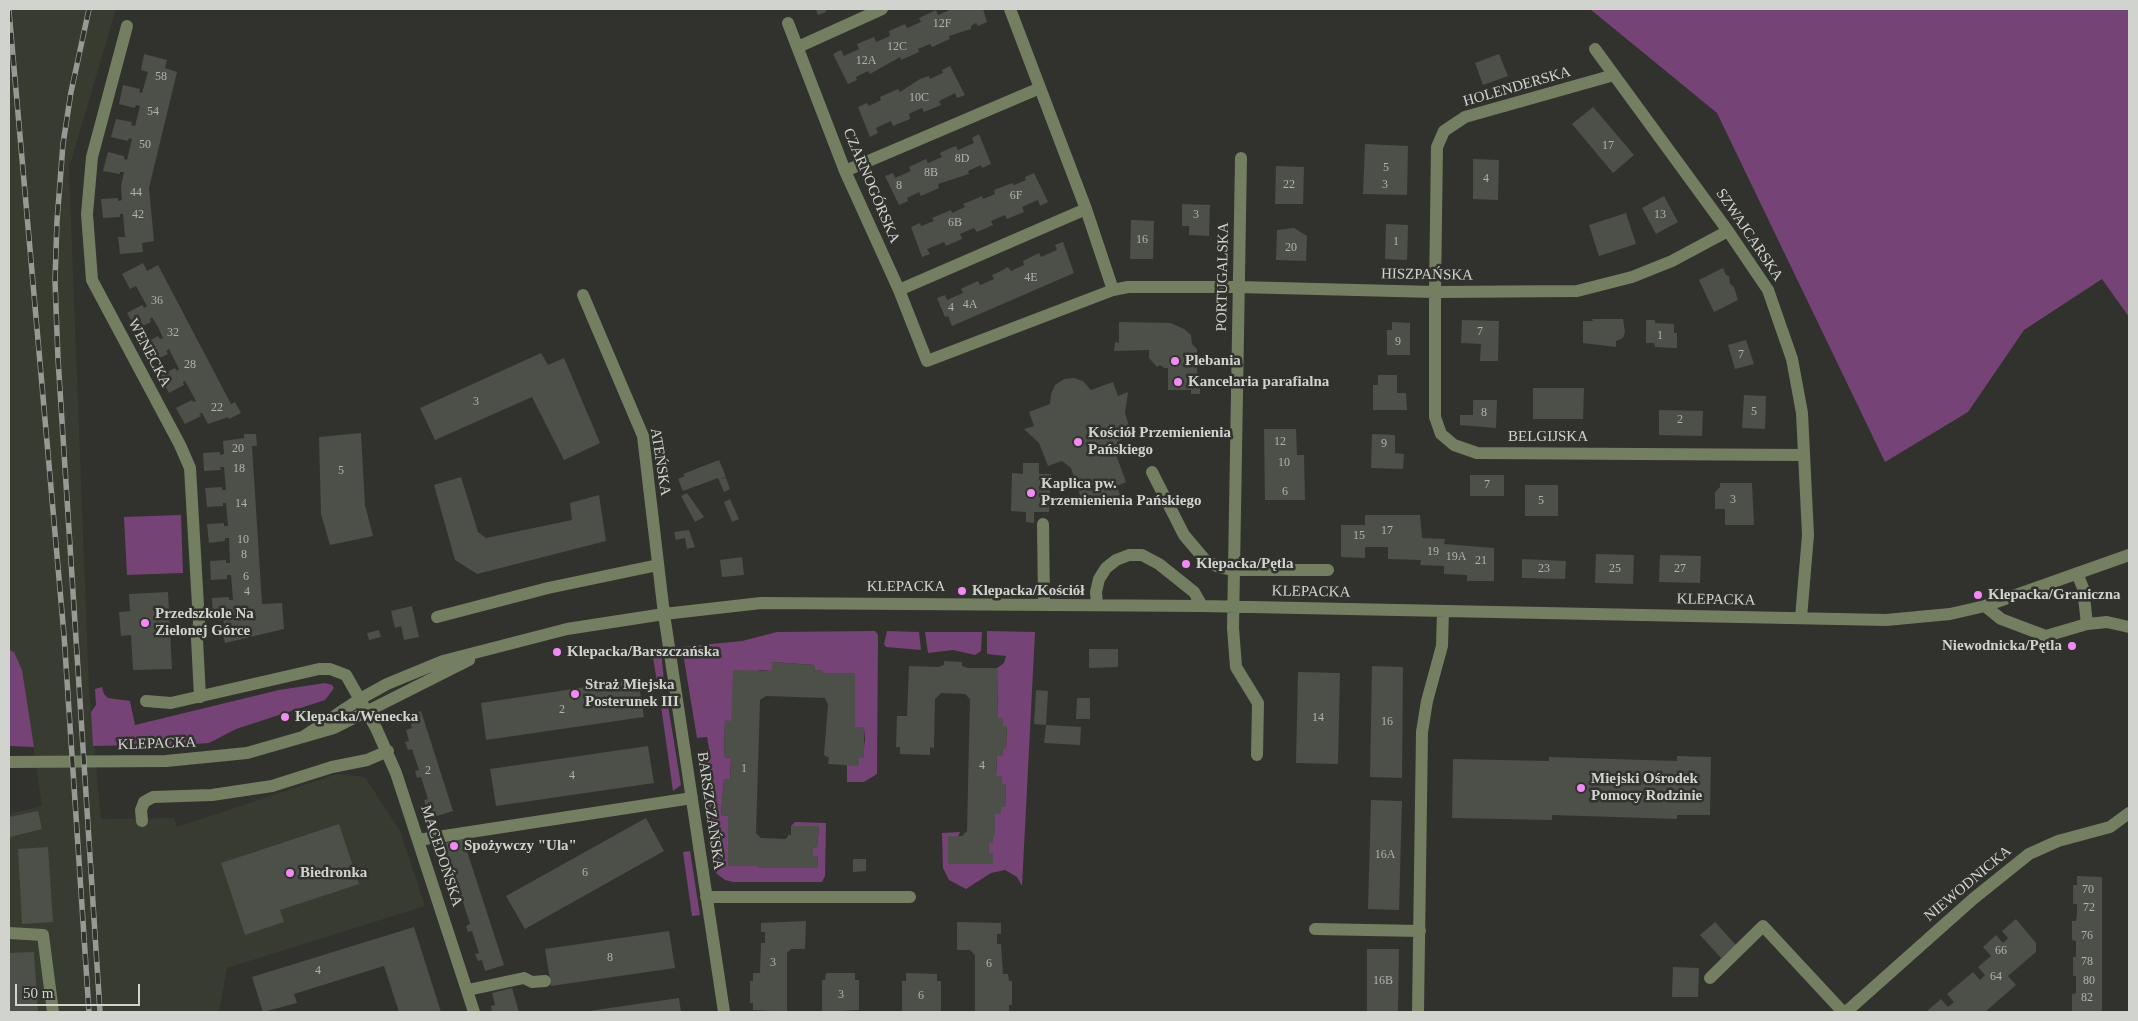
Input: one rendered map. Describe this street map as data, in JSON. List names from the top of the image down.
{
  "streets": {
    "street": [
      "HOLENDERSKA",
      "CZARNOGÓRSKA",
      "SZWAJCARSKA",
      "HISZPAŃSKA",
      "PORTUGALSKA",
      "WENECKA",
      "BELGIJSKA",
      "ATEŃSKA",
      "KLEPACKA",
      "BARSZCZAŃSKA",
      "MACEDOŃSKA",
      "NIEWODNICKA"
    ]
  },
  "crossings": [
    ["HOLENDERSKA", "SZWAJCARSKA"],
    ["HOLENDERSKA", "HISZPAŃSKA"],
    ["HOLENDERSKA", "BELGIJSKA"],
    ["CZARNOGÓRSKA", "HISZPAŃSKA"],
    ["SZWAJCARSKA", "HISZPAŃSKA"],
    ["SZWAJCARSKA", "BELGIJSKA"],
    ["SZWAJCARSKA", "KLEPACKA"],
    ["HISZPAŃSKA", "PORTUGALSKA"],
    ["HISZPAŃSKA", "BELGIJSKA"],
    ["PORTUGALSKA", "KLEPACKA"],
    ["WENECKA", "MACEDOŃSKA"],
    ["ATEŃSKA", "KLEPACKA"],
    ["ATEŃSKA", "BARSZCZAŃSKA"],
    ["KLEPACKA", "BARSZCZAŃSKA"],
    ["KLEPACKA", "MACEDOŃSKA"]
  ],
  "places": [
    "Plebania",
    "Kancelaria parafialna",
    "Kościół Przemienienia Pańskiego",
    "Kaplica pw. Przemienienia Pańskiego",
    "Klepacka/Pętla",
    "Klepacka/Kościół",
    "Klepacka/Graniczna",
    "Przedszkole Na Zielonej Górce",
    "Niewodnicka/Pętla",
    "Klepacka/Barszczańska",
    "Straż Miejska Posterunek III",
    "Klepacka/Wenecka",
    "Miejski Ośrodek Pomocy Rodzinie",
    "Spożywczy \"Ula\"",
    "Biedronka"
  ],
  "house_numbers": [
    "12F",
    "12C",
    "12A",
    "58",
    "10C",
    "54",
    "50",
    "17",
    "8D",
    "5",
    "8B",
    "4",
    "22",
    "3",
    "8",
    "44",
    "6F",
    "42",
    "3",
    "13",
    "6B",
    "16",
    "1",
    "20",
    "4E",
    "36",
    "4A",
    "4",
    "7",
    "32",
    "1",
    "9",
    "7",
    "28",
    "3",
    "22",
    "5",
    "8",
    "2",
    "12",
    "9",
    "20",
    "10",
    "18",
    "5",
    "7",
    "6",
    "3",
    "5",
    "14",
    "17",
    "15",
    "10",
    "19",
    "8",
    "19A",
    "21",
    "23",
    "25",
    "27",
    "6",
    "4",
    "2",
    "14",
    "16",
    "4",
    "1",
    "2",
    "4",
    "16A",
    "6",
    "70",
    "72",
    "76",
    "66",
    "8",
    "78",
    "3",
    "6",
    "4",
    "64",
    "16B",
    "80",
    "3",
    "6",
    "82"
  ],
  "scale_bar": "50 m"
}
